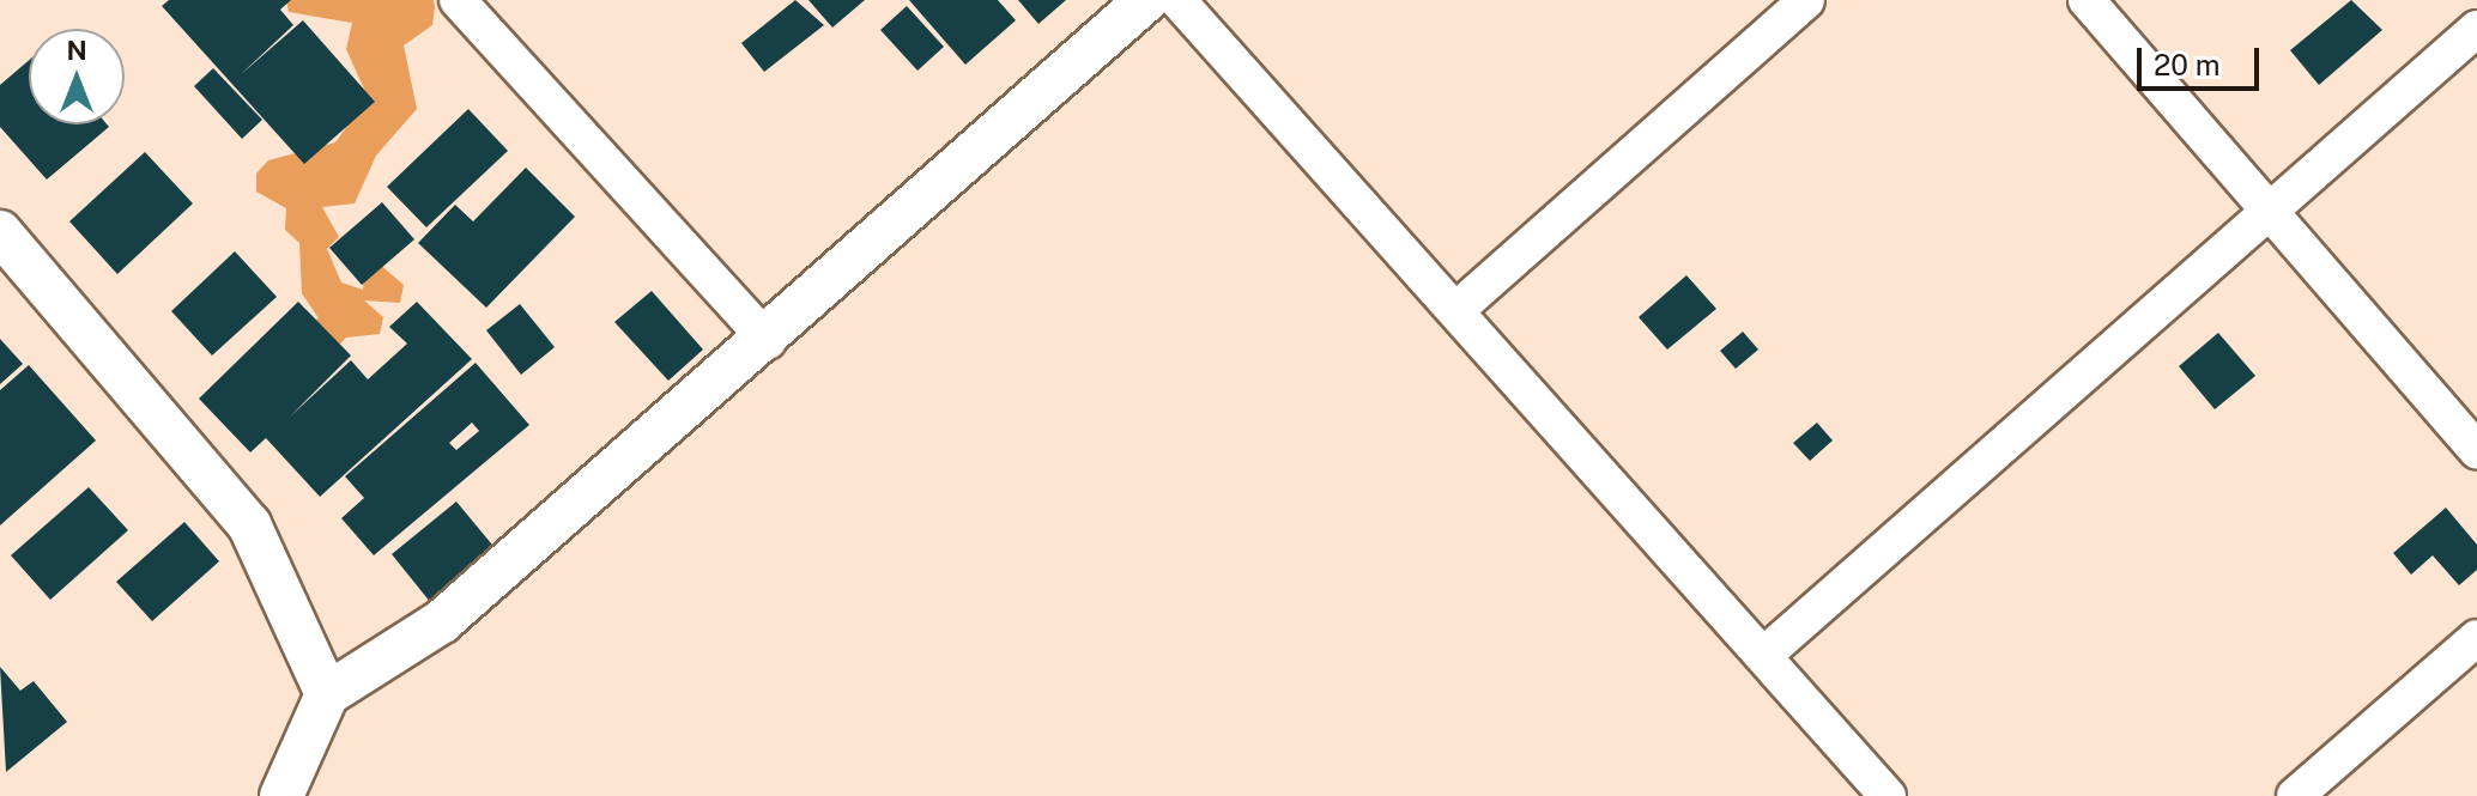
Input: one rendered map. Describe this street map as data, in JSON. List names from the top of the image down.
{
  "scale_bar": "20 m",
  "north": "top"
}
